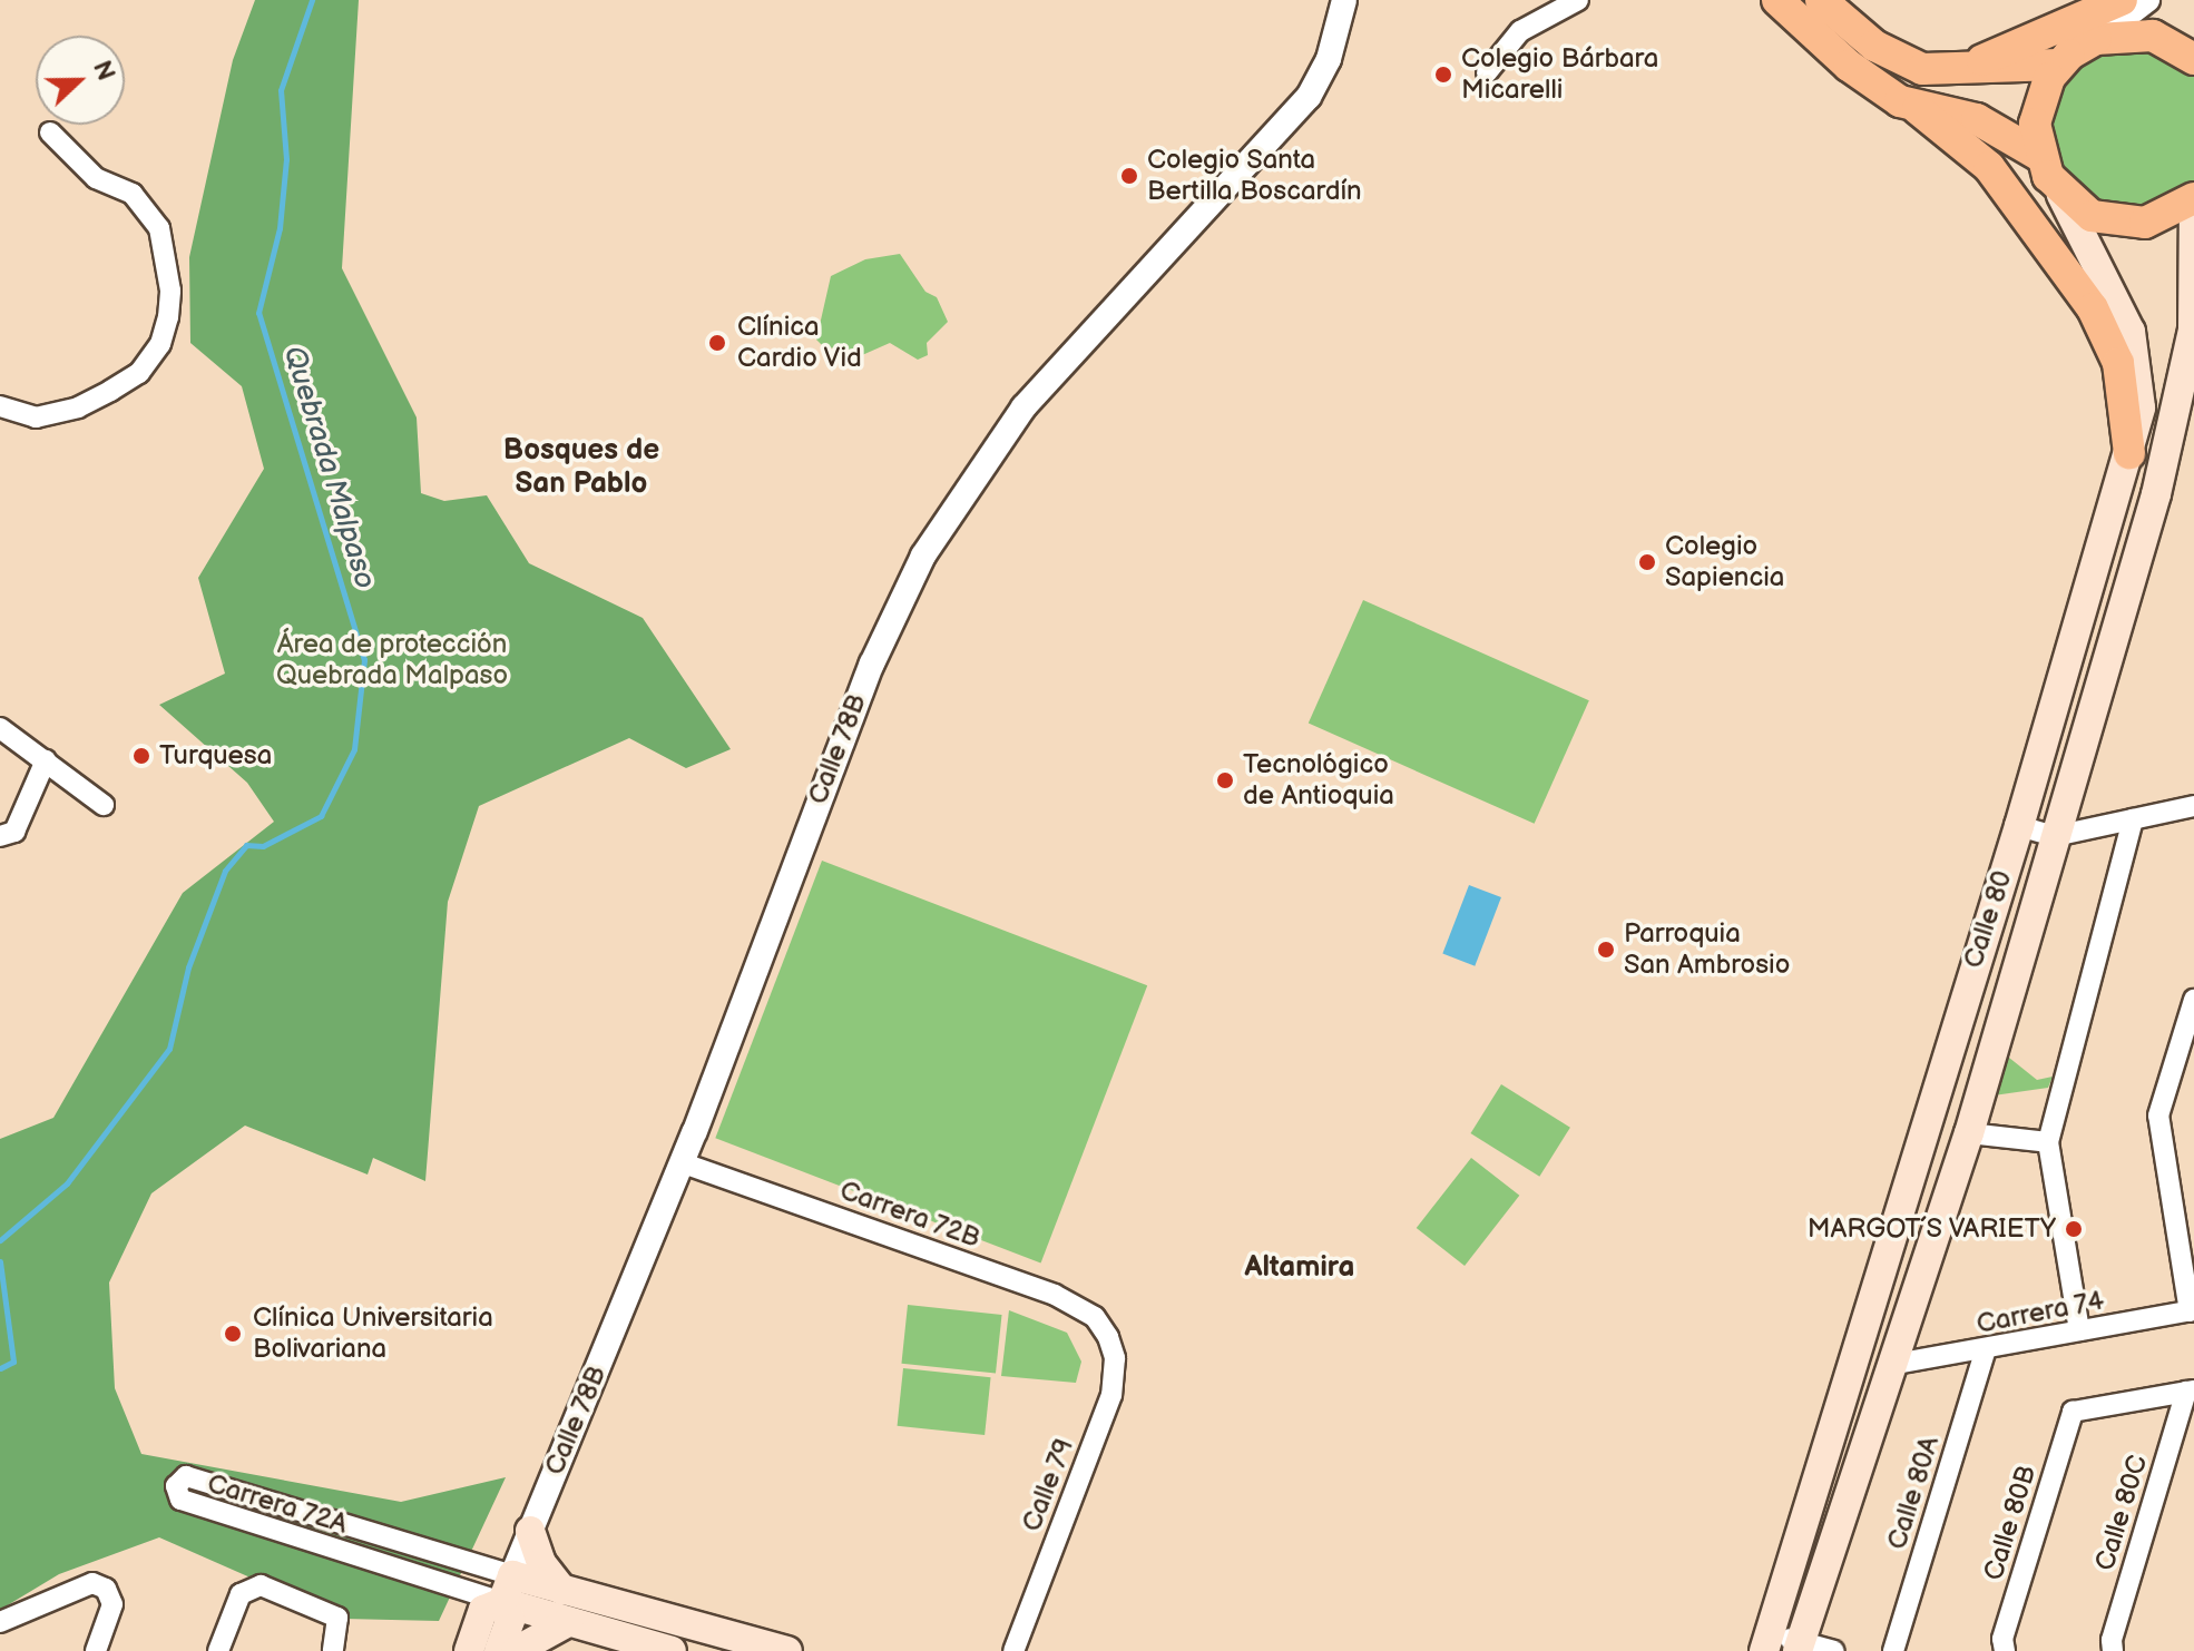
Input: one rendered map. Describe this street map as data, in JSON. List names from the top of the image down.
{
  "streets": {
    "main road": ["Calle 78B", "Calle 80", "Carrera 72A"],
    "street": [
      "Carrera 72B",
      "Carrera 74",
      "Calle 79",
      "Calle 80A",
      "Calle 80C",
      "Calle 80B"
    ]
  },
  "crossings": [
    ["Calle 78B", "Carrera 72B"],
    ["Calle 78B", "Carrera 72A"],
    ["Calle 80", "Carrera 74"],
    ["Carrera 72B", "Calle 79"],
    ["Carrera 74", "Calle 80A"],
    ["Calle 80C", "Calle 80B"]
  ],
  "districts": ["Bosques de San Pablo", "Altamira"],
  "water": ["Quebrada Malpaso"],
  "parks": ["Área de protección Quebrada Malpaso"],
  "places": [
    "Colegio Bárbara Micarelli",
    "Colegio Santa Bertilla Boscardín",
    "Clínica Cardio Vid",
    "Colegio Sapiencia",
    "Turquesa",
    "Tecnológico de Antioquia",
    "Parroquia San Ambrosio",
    "MARGOT´S VARIETY",
    "Clínica Universitaria Bolivariana"
  ],
  "north": "right"
}
